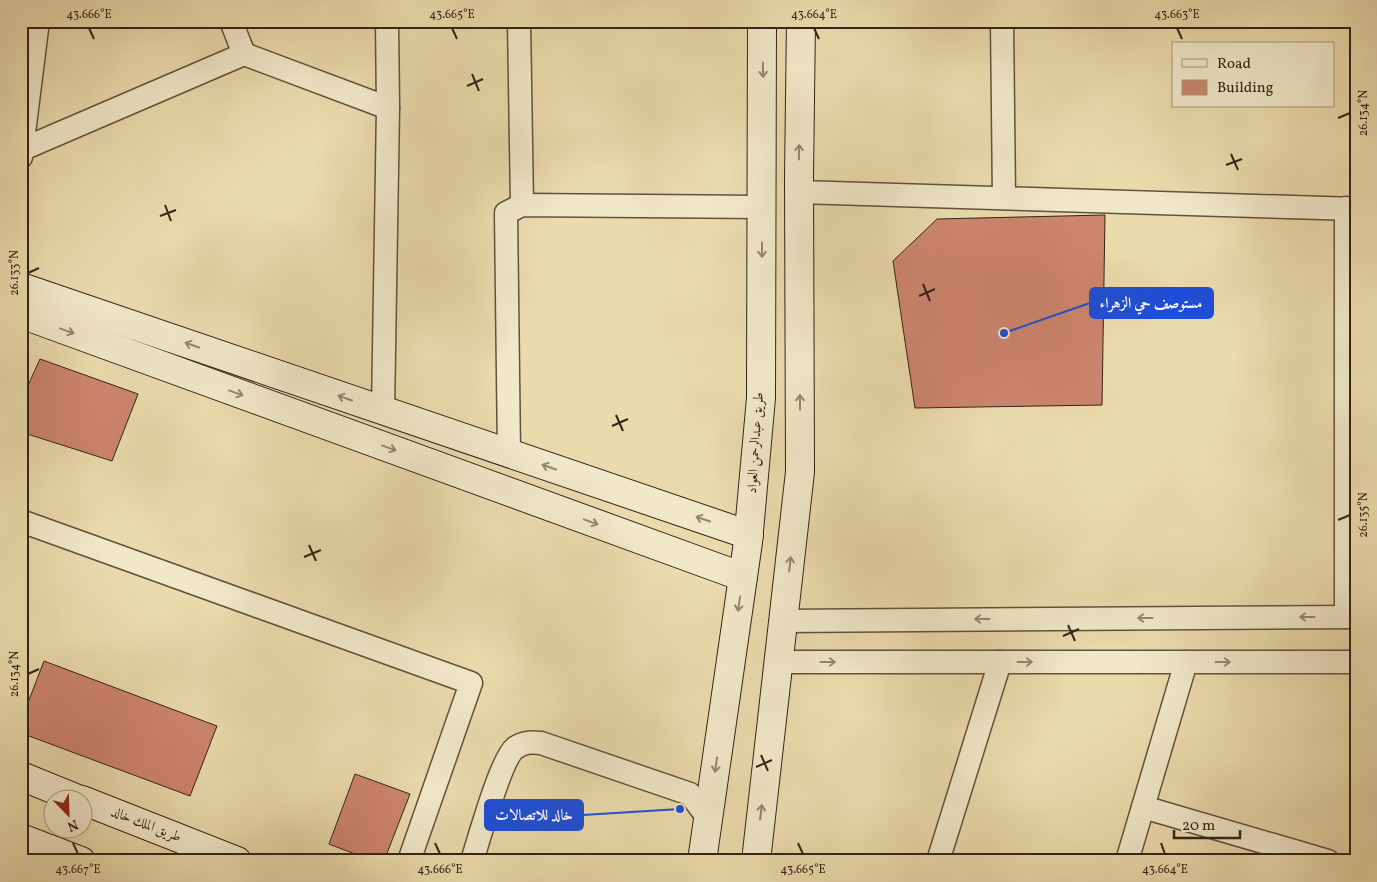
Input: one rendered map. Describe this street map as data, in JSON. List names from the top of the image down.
{
  "streets": {
    "main road": ["طريق عبدالرحمن العواد", "طريق الملك خالد"]
  },
  "places": ["مستوصف حي الزهراء", "خالد للاتصالات"],
  "legend": ["Road", "Building"],
  "scale_bar": "20 m",
  "north": "bottom right",
  "coordinates": [
    "43.666°E",
    "43.665°E",
    "43.664°E",
    "43.663°E",
    "26.134°N",
    "26.133°N",
    "26.135°N",
    "43.667°E"
  ]
}
